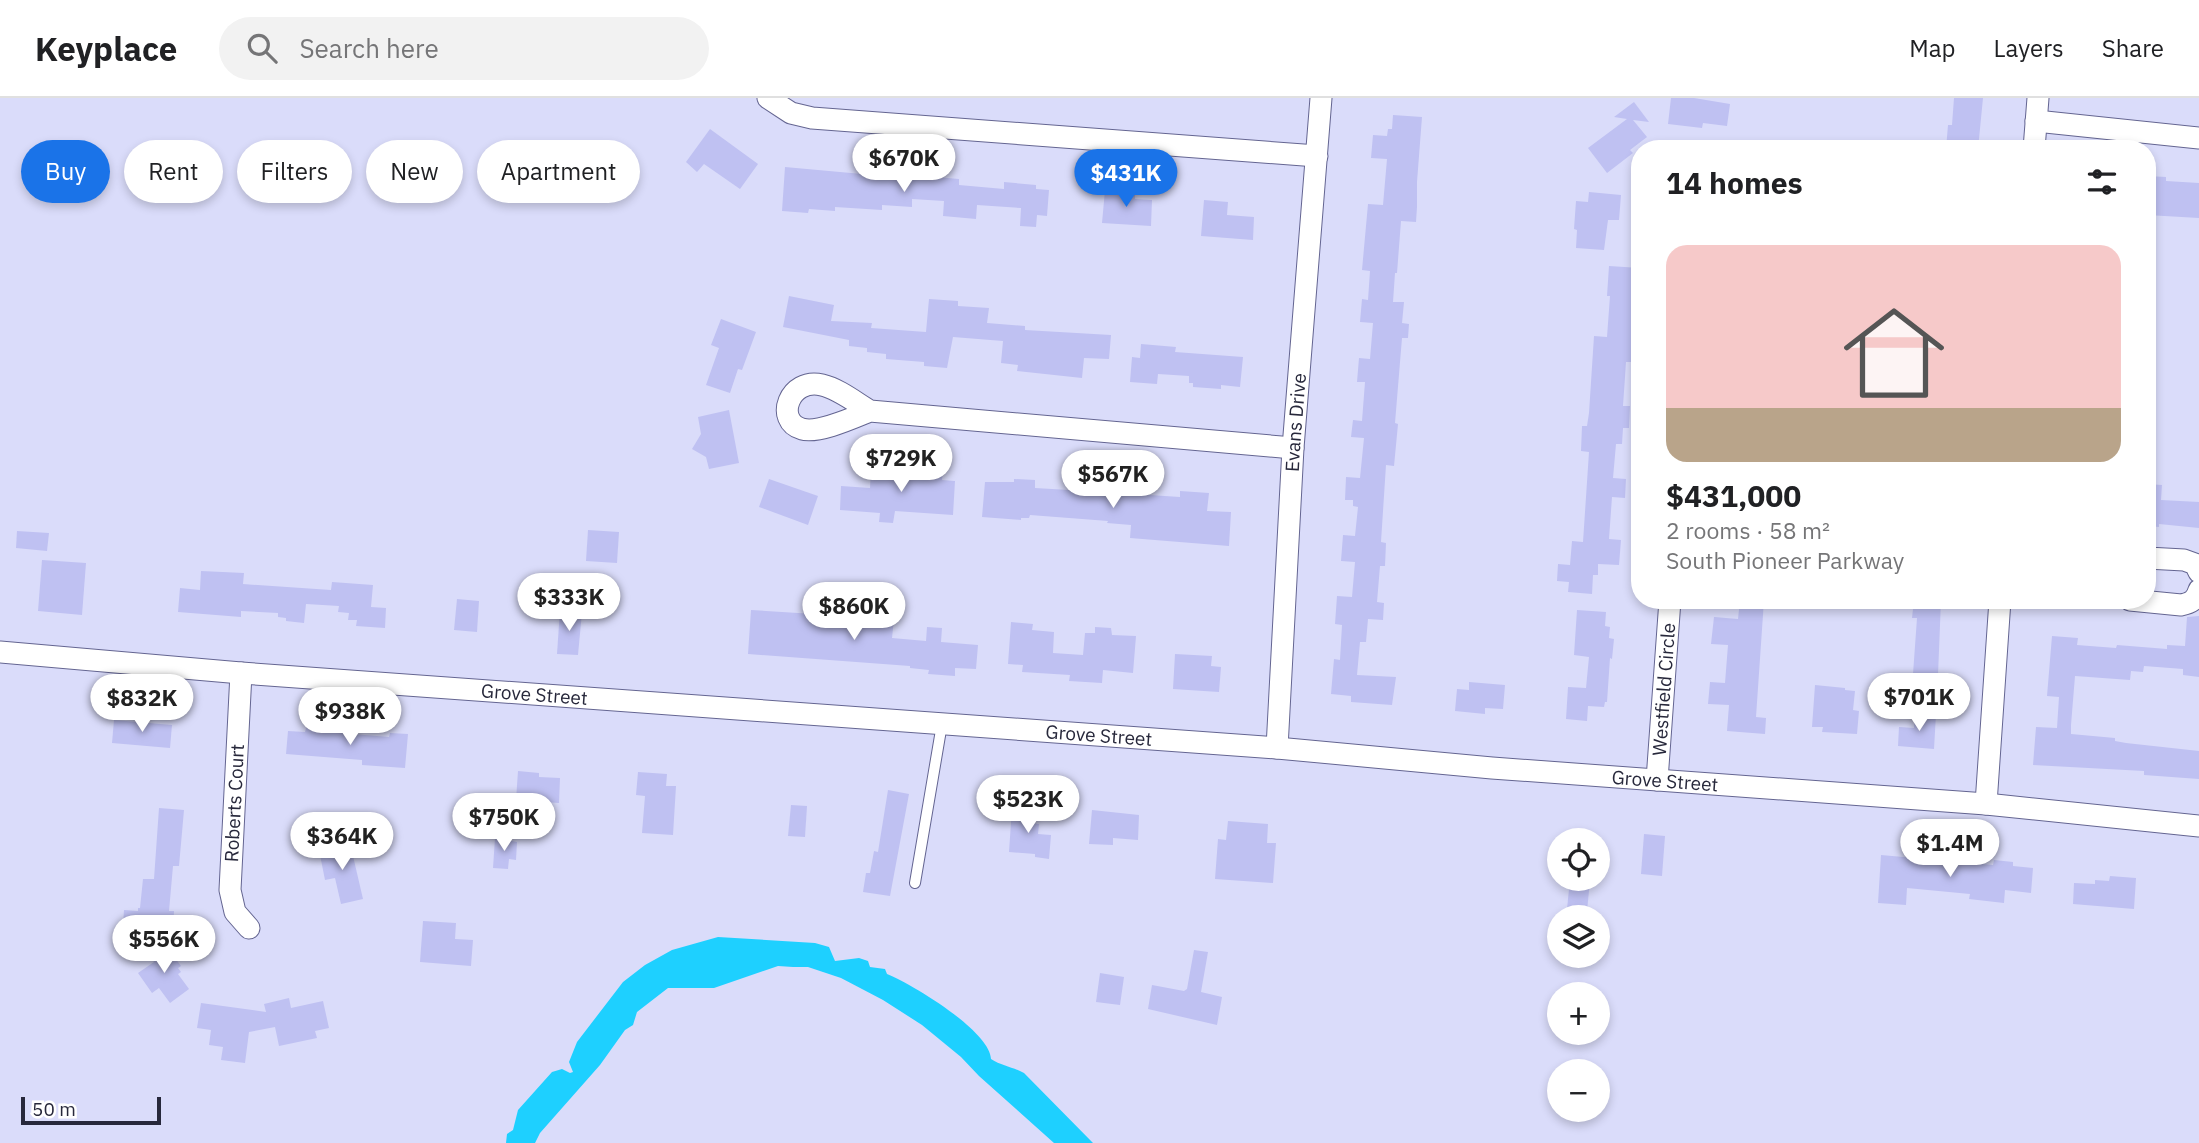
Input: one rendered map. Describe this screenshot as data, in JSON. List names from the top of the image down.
{
  "streets": {
    "street": [
      "Evans Drive",
      "Westfield Circle",
      "Grove Street",
      "Roberts Court"
    ]
  },
  "crossings": [
    ["Evans Drive", "Grove Street"],
    ["Westfield Circle", "Grove Street"],
    ["Grove Street", "Roberts Court"]
  ],
  "scale_bar": "50 m",
  "page": {
    "header": "Keyplace",
    "search": "Search here",
    "nav": ["Map", "Layers", "Share"],
    "price": [
      "$670K",
      "$431K",
      "$729K",
      "$567K",
      "$333K",
      "$860K",
      "$701K",
      "$832K",
      "$938K",
      "$523K",
      "$750K",
      "$364K",
      "$1.4M",
      "$556K"
    ],
    "chip": [
      "Buy",
      "Rent",
      "Filters",
      "New",
      "Apartment"
    ],
    "heading": "14 homes",
    "list": [
      {
        "name": "$431,000",
        "note": "2 rooms · 58 m² · South Pioneer Parkway"
      }
    ],
    "map_buttons": ["+", "−"],
    "scale": "50 m"
  }
}
